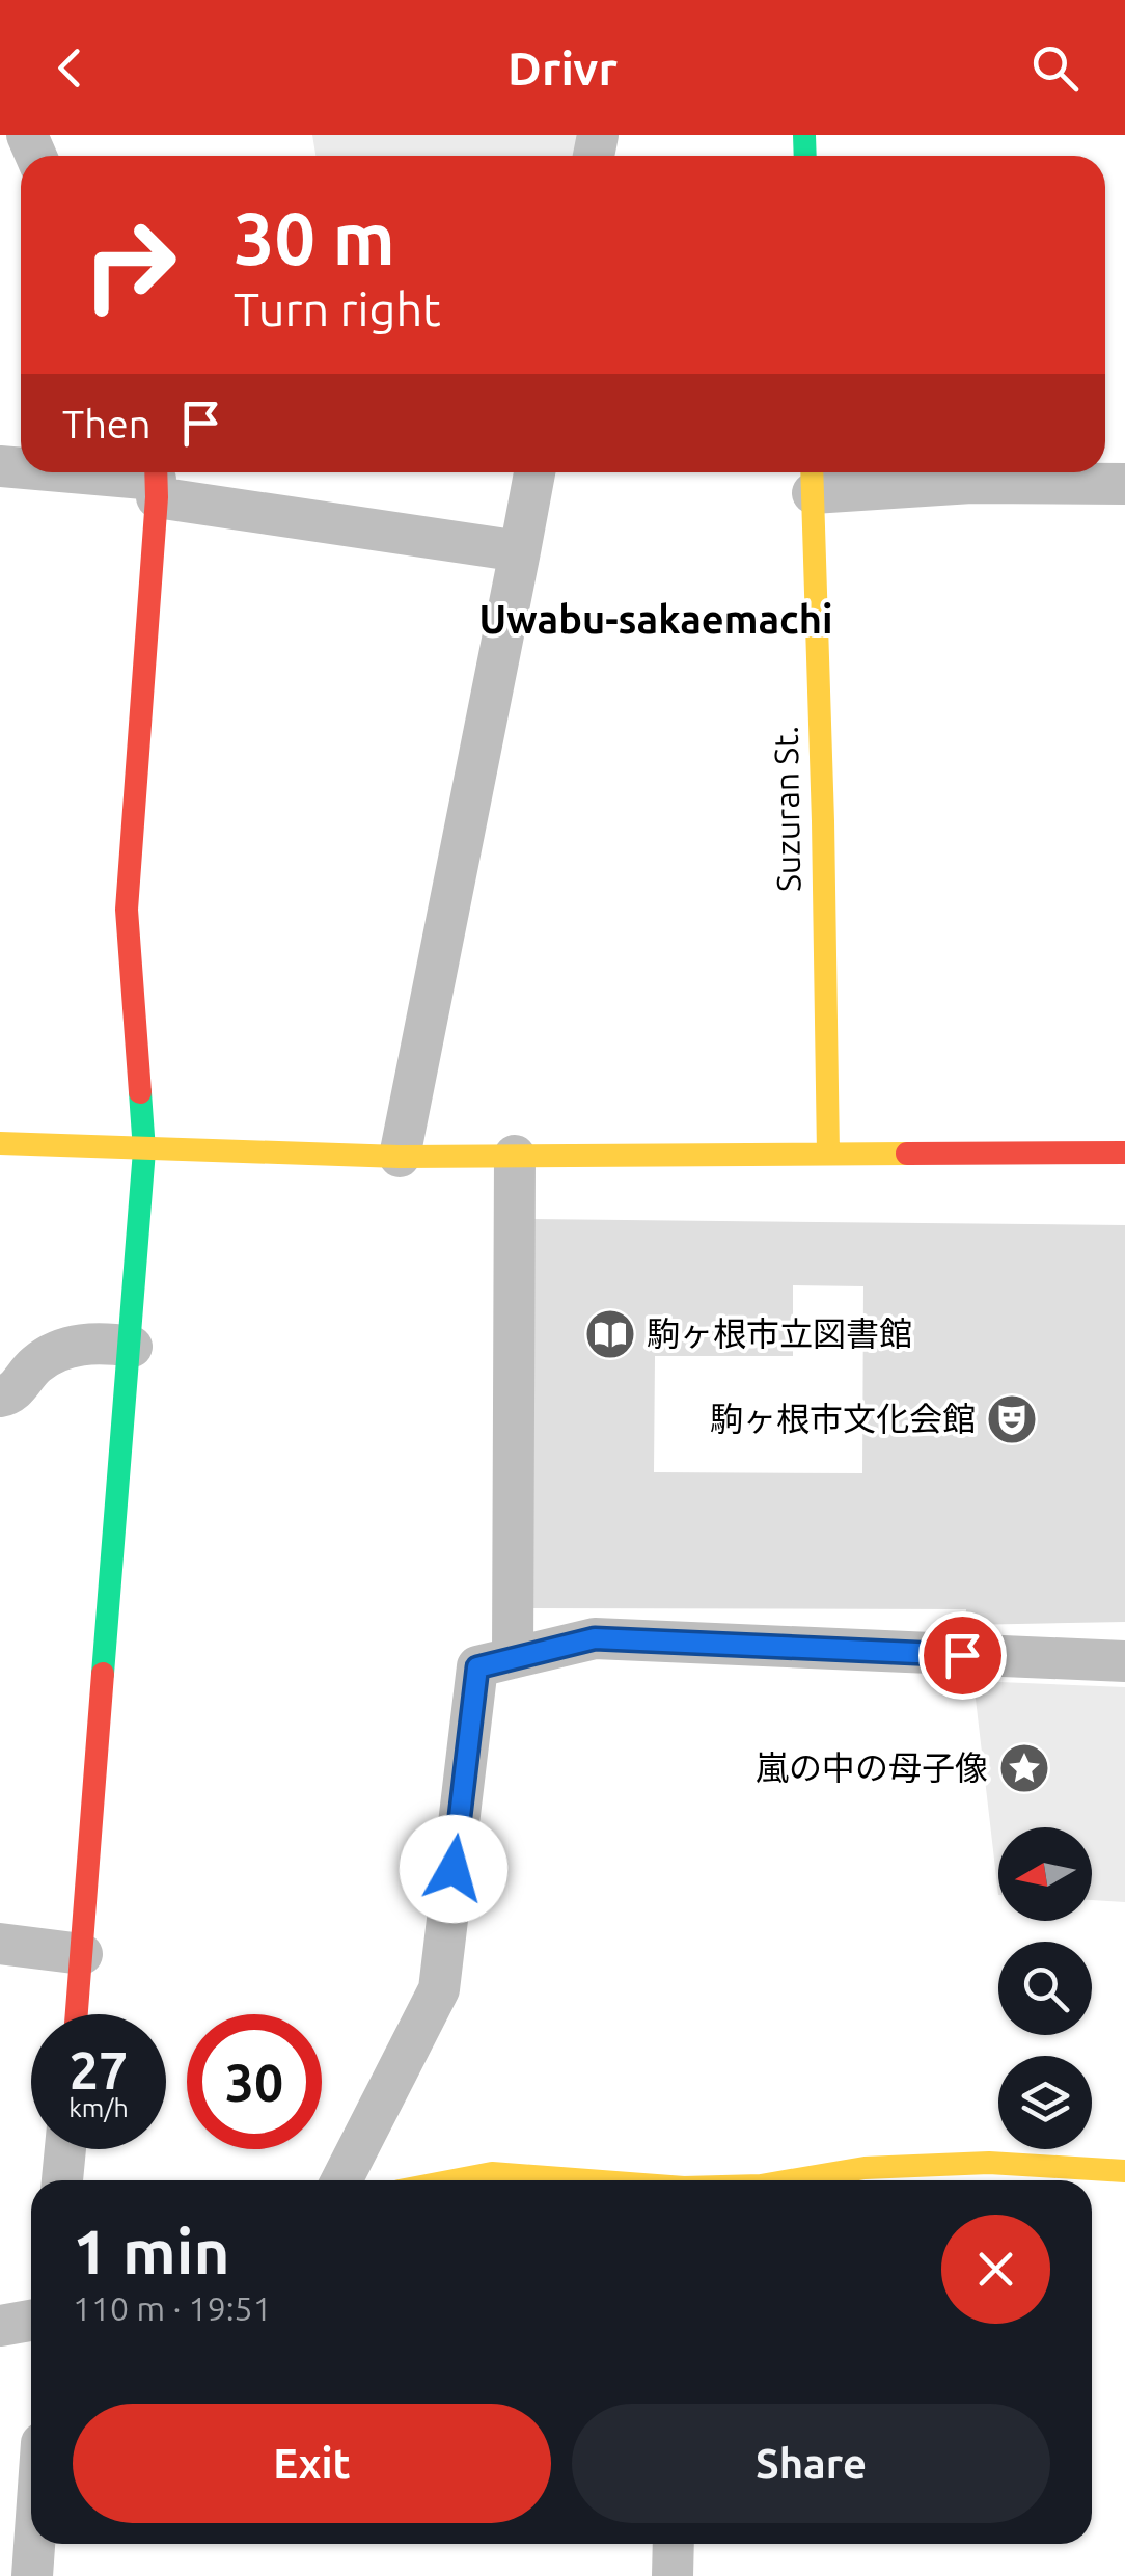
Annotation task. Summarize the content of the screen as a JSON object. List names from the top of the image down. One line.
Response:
{"streets":{"street":["Suzuran St."]},"districts":["Uwabu-sakaemachi"],"places":{"library":["駒ヶ根市立図書館"],"theatre":["駒ヶ根市文化会館"],"place":["嵐の中の母子像"]},"north":"left","page":{"header":"Drivr","turn":["30 m","Turn right"],"then":"Then","speed":"27 km/h","limit":"30","heading":["1 min","110 m · 19:51"],"buttons":["Exit","Share"]}}
